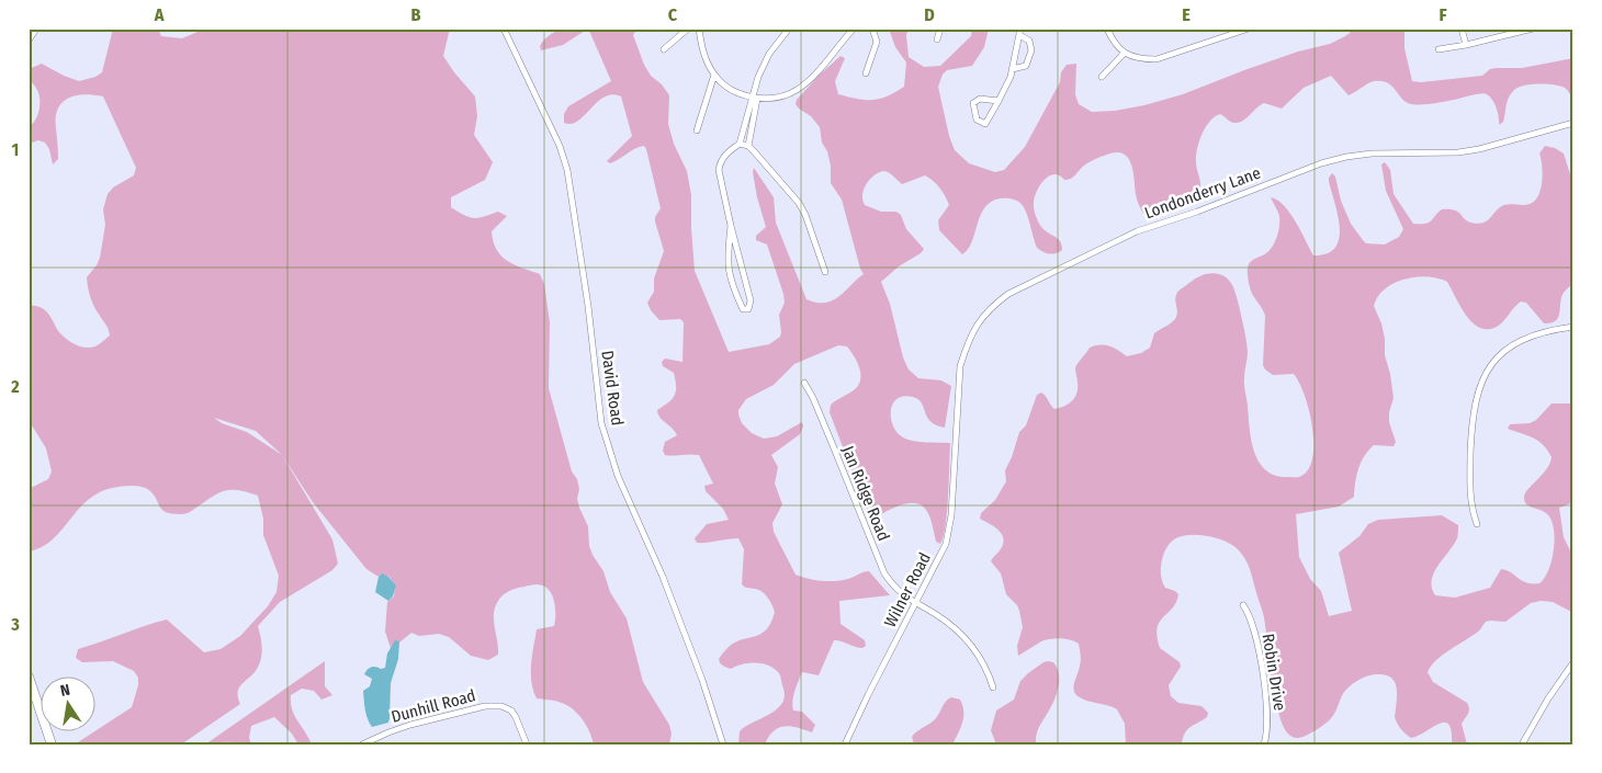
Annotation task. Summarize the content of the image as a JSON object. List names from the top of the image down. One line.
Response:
{"streets":{"street":["Londonderry Lane","David Road","Jan Ridge Road","Wilner Road","Robin Drive","Dunhill Road"]},"crossings":[["Londonderry Lane","Wilner Road"],["Jan Ridge Road","Wilner Road"]],"north":"top","grid":{"columns":["A","B","C","D","E","F"],"rows":["1","2","3"]}}
